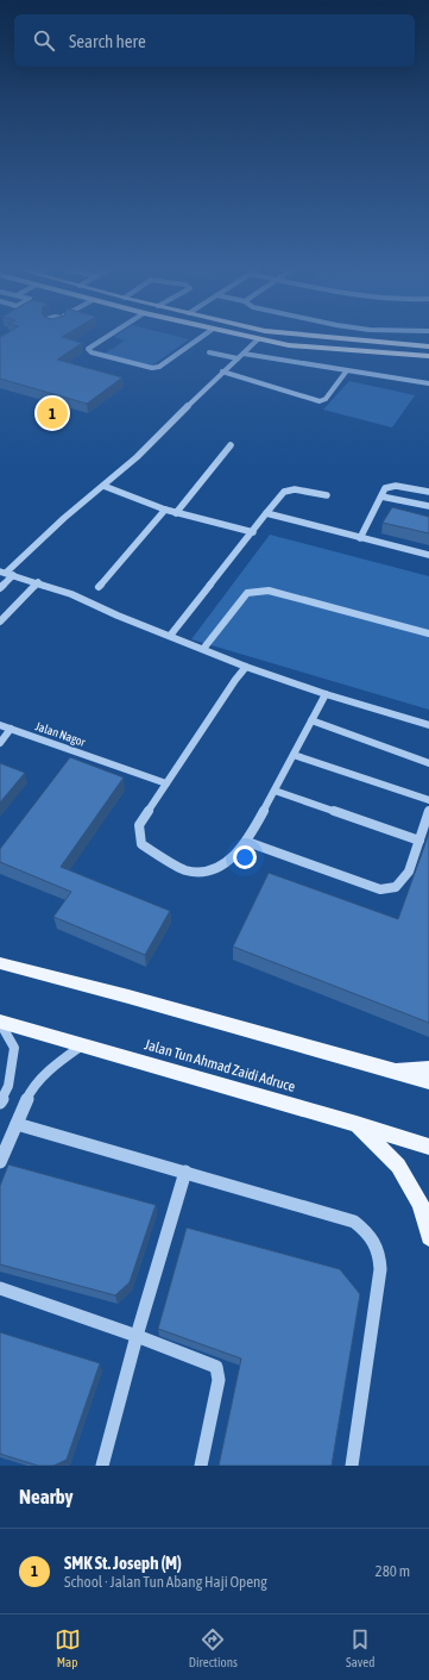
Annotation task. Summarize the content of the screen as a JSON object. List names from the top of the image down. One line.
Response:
{"streets":{"main road":["Jalan Tun Ahmad Zaidi Adruce"],"street":["Jalan Nagor"]},"page":{"search":"Search here","pins":"1","heading":"Nearby","list":[{"mark":"1","name":"SMK St. Joseph (M)","note":"School · Jalan Tun Abang Haji Openg","value":"280 m"}],"nav":["Map","Directions","Saved"]}}
